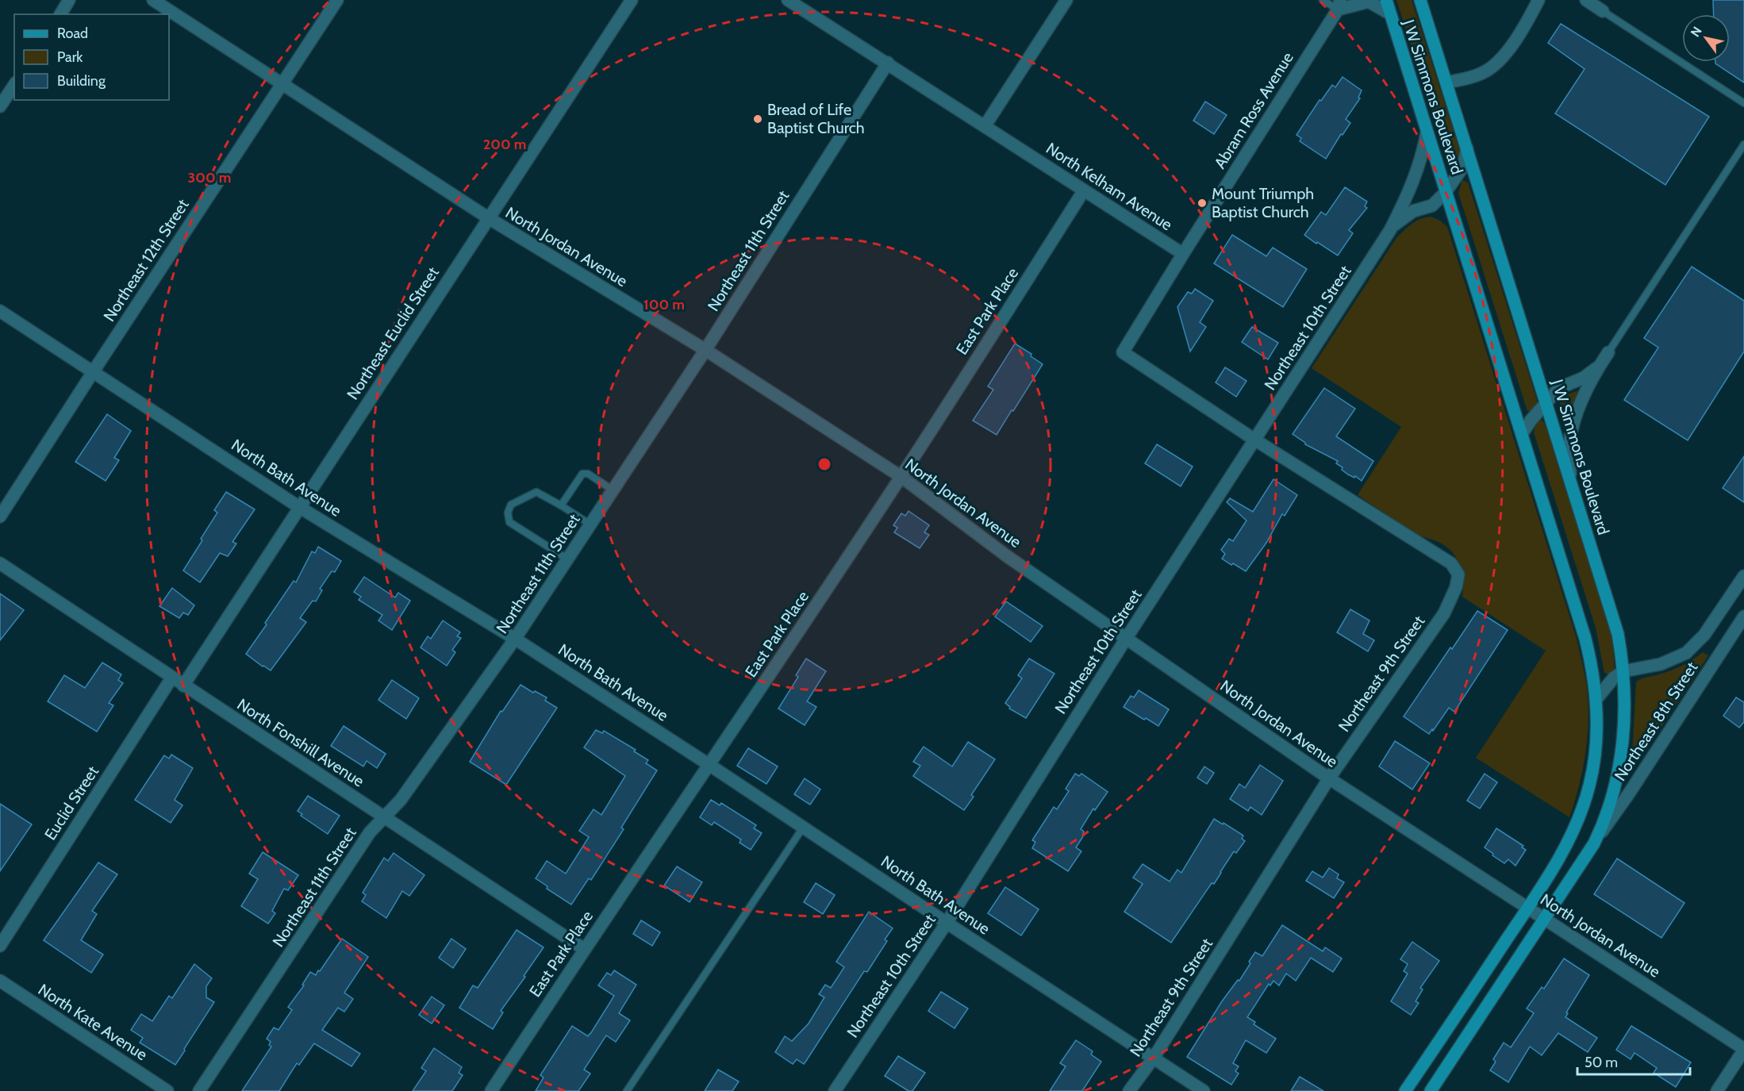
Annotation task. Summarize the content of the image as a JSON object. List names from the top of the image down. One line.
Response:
{"streets":{"main road":["J W Simmons Boulevard"],"street":["Abram Ross Avenue","North Kelham Avenue","North Jordan Avenue","Northeast 11th Street","Northeast 12th Street","East Park Place","Northeast 10th Street","Northeast Euclid Street","North Bath Avenue","Northeast 9th Street","Northeast 8th Street","North Fonshill Avenue","Euclid Street","North Kate Avenue"]},"crossings":[["J W Simmons Boulevard","North Jordan Avenue"],["J W Simmons Boulevard","Northeast 10th Street"],["J W Simmons Boulevard","Northeast 8th Street"],["Abram Ross Avenue","North Kelham Avenue"],["North Kelham Avenue","Northeast 11th Street"],["North Kelham Avenue","East Park Place"],["North Jordan Avenue","Northeast 11th Street"],["North Jordan Avenue","Northeast 12th Street"],["North Jordan Avenue","East Park Place"],["North Jordan Avenue","Northeast 10th Street"],["North Jordan Avenue","Northeast Euclid Street"],["North Jordan Avenue","Northeast 9th Street"],["Northeast 11th Street","North Bath Avenue"],["Northeast 11th Street","North Fonshill Avenue"],["Northeast 12th Street","North Bath Avenue"],["East Park Place","North Bath Avenue"],["East Park Place","North Fonshill Avenue"],["Northeast 10th Street","North Bath Avenue"],["Northeast 10th Street","Northeast 9th Street"],["Northeast Euclid Street","North Bath Avenue"],["Northeast Euclid Street","North Fonshill Avenue"],["North Bath Avenue","Northeast 9th Street"],["North Fonshill Avenue","Euclid Street"]],"places":["Bread of Life Baptist Church","Mount Triumph Baptist Church"],"legend":["Road","Park","Building"],"scale_bar":"50 m","north":"top left","rings":["200 m","300 m","100 m"]}
